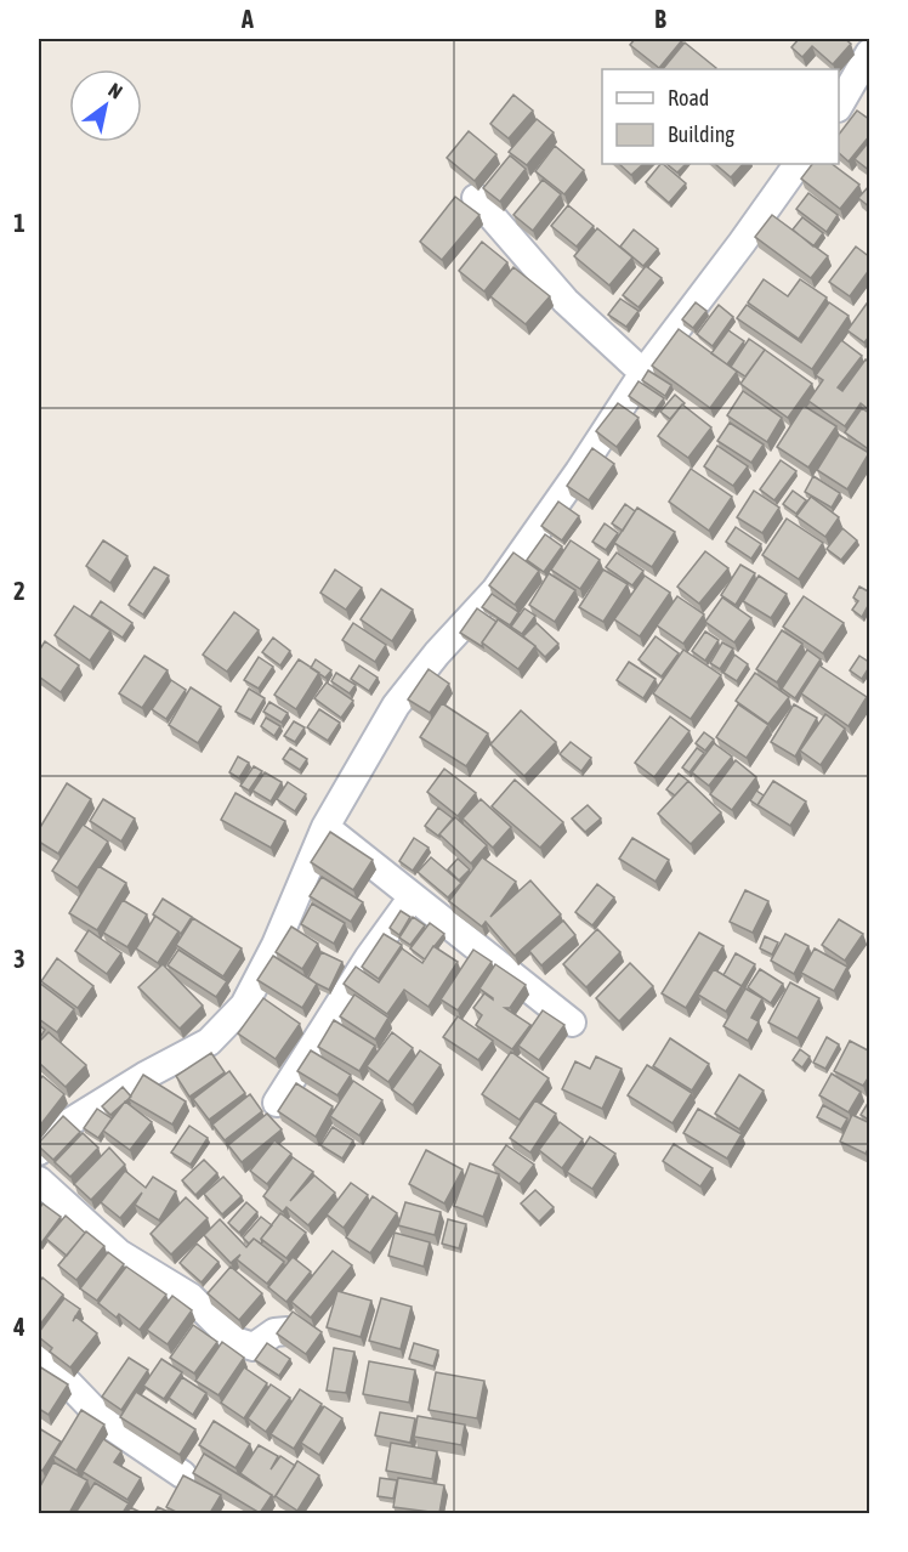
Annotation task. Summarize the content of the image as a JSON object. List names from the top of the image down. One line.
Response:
{"legend":["Road","Building"],"north":"top right","grid":{"columns":["A","B"],"rows":["1","2","3","4"]}}
